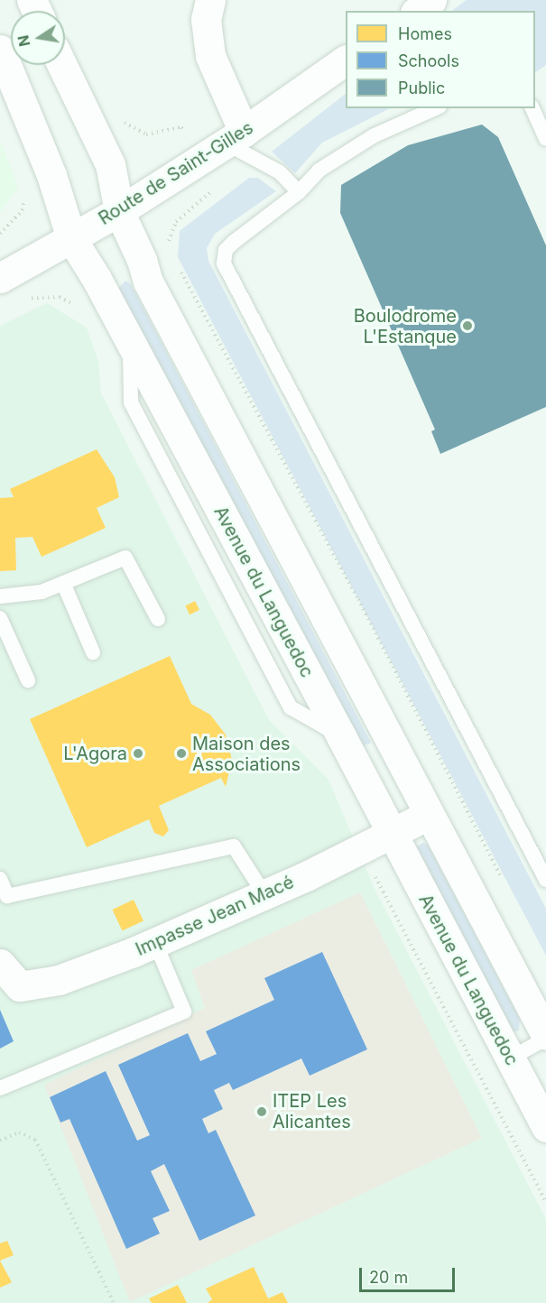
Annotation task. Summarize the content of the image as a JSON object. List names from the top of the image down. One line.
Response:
{"streets":{"street":["Route de Saint-Gilles","Avenue du Languedoc","Impasse Jean Macé"]},"crossings":[["Route de Saint-Gilles","Avenue du Languedoc"],["Avenue du Languedoc","Impasse Jean Macé"]],"places":["Boulodrome L'Estanque","L'Agora","Maison des Associations","ITEP Les Alicantes"],"legend":["Homes","Schools","Public"],"scale_bar":"20 m","north":"left"}
